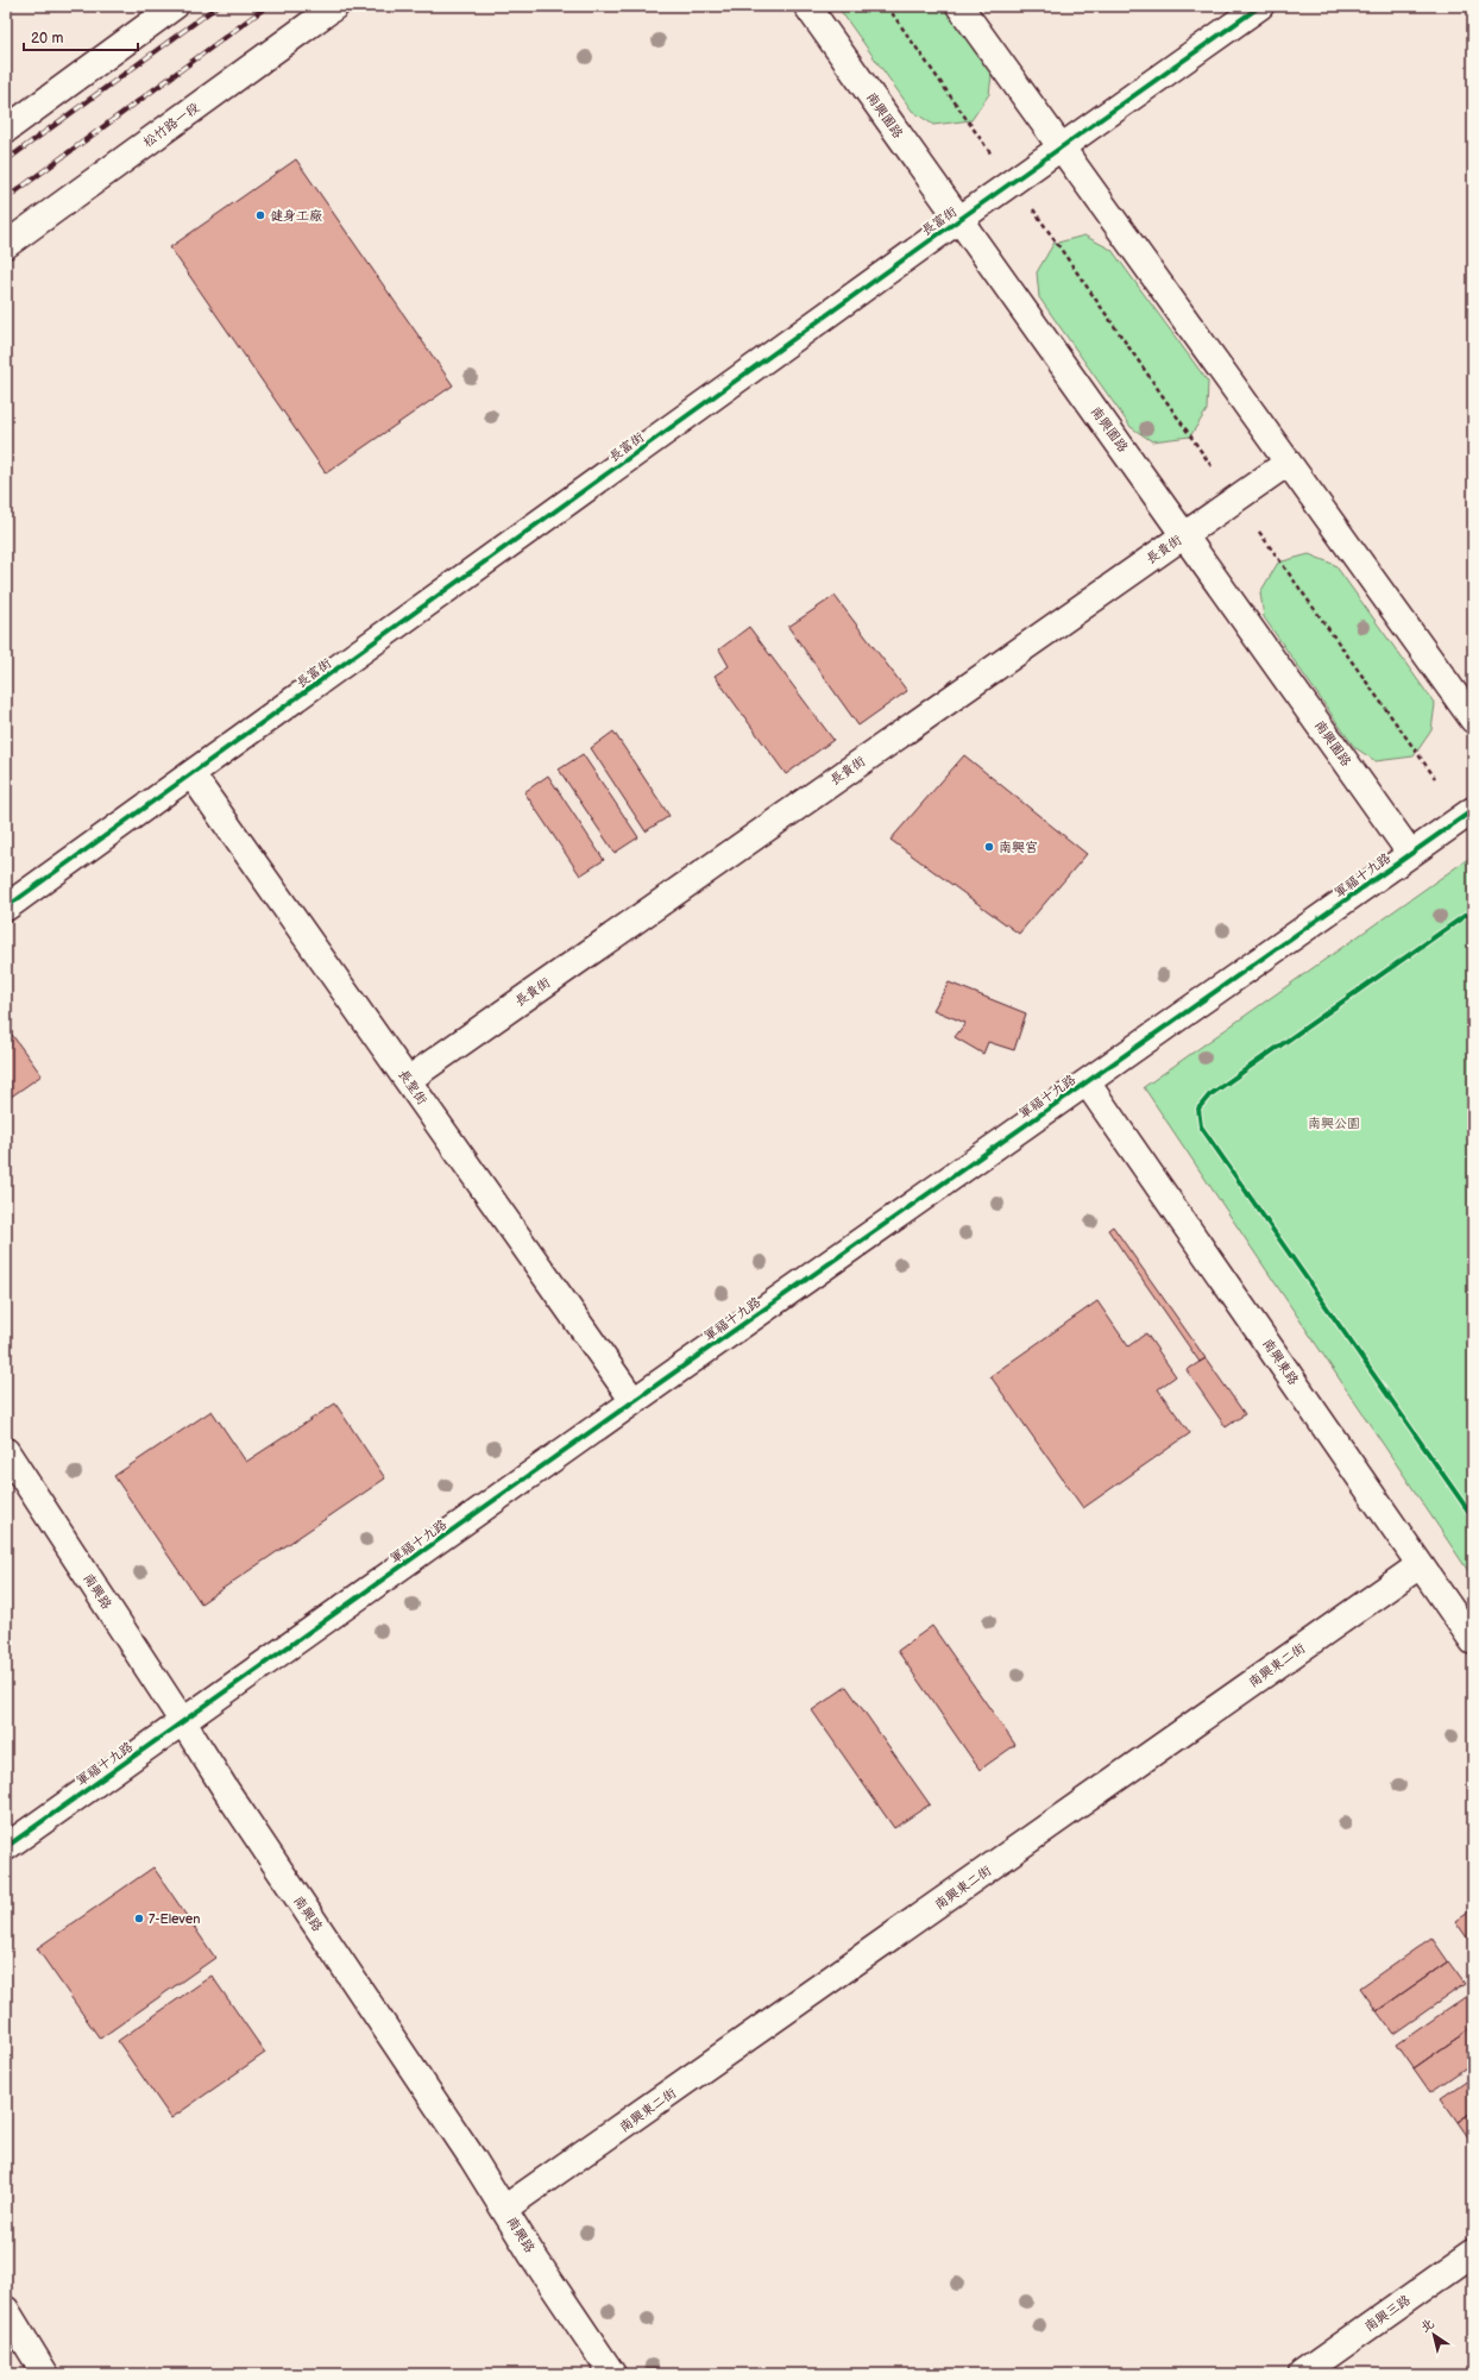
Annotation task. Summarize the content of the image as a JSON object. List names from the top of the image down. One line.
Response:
{"streets":{"street":["南興園路","松竹路一段","長富街","長貴街","軍福十九路","長聖街","南興東路","南興路","南興東二街","南興三路"]},"crossings":[["南興園路","長富街"],["南興園路","長貴街"],["南興園路","軍福十九路"],["長富街","長聖街"],["長貴街","長聖街"],["軍福十九路","長聖街"],["軍福十九路","南興東路"],["軍福十九路","南興路"],["南興東路","南興東二街"],["南興路","南興東二街"]],"parks":["南興公園"],"places":["健身工廠","南興宮","7-Eleven"],"scale_bar":"20 m","north":"top left"}
